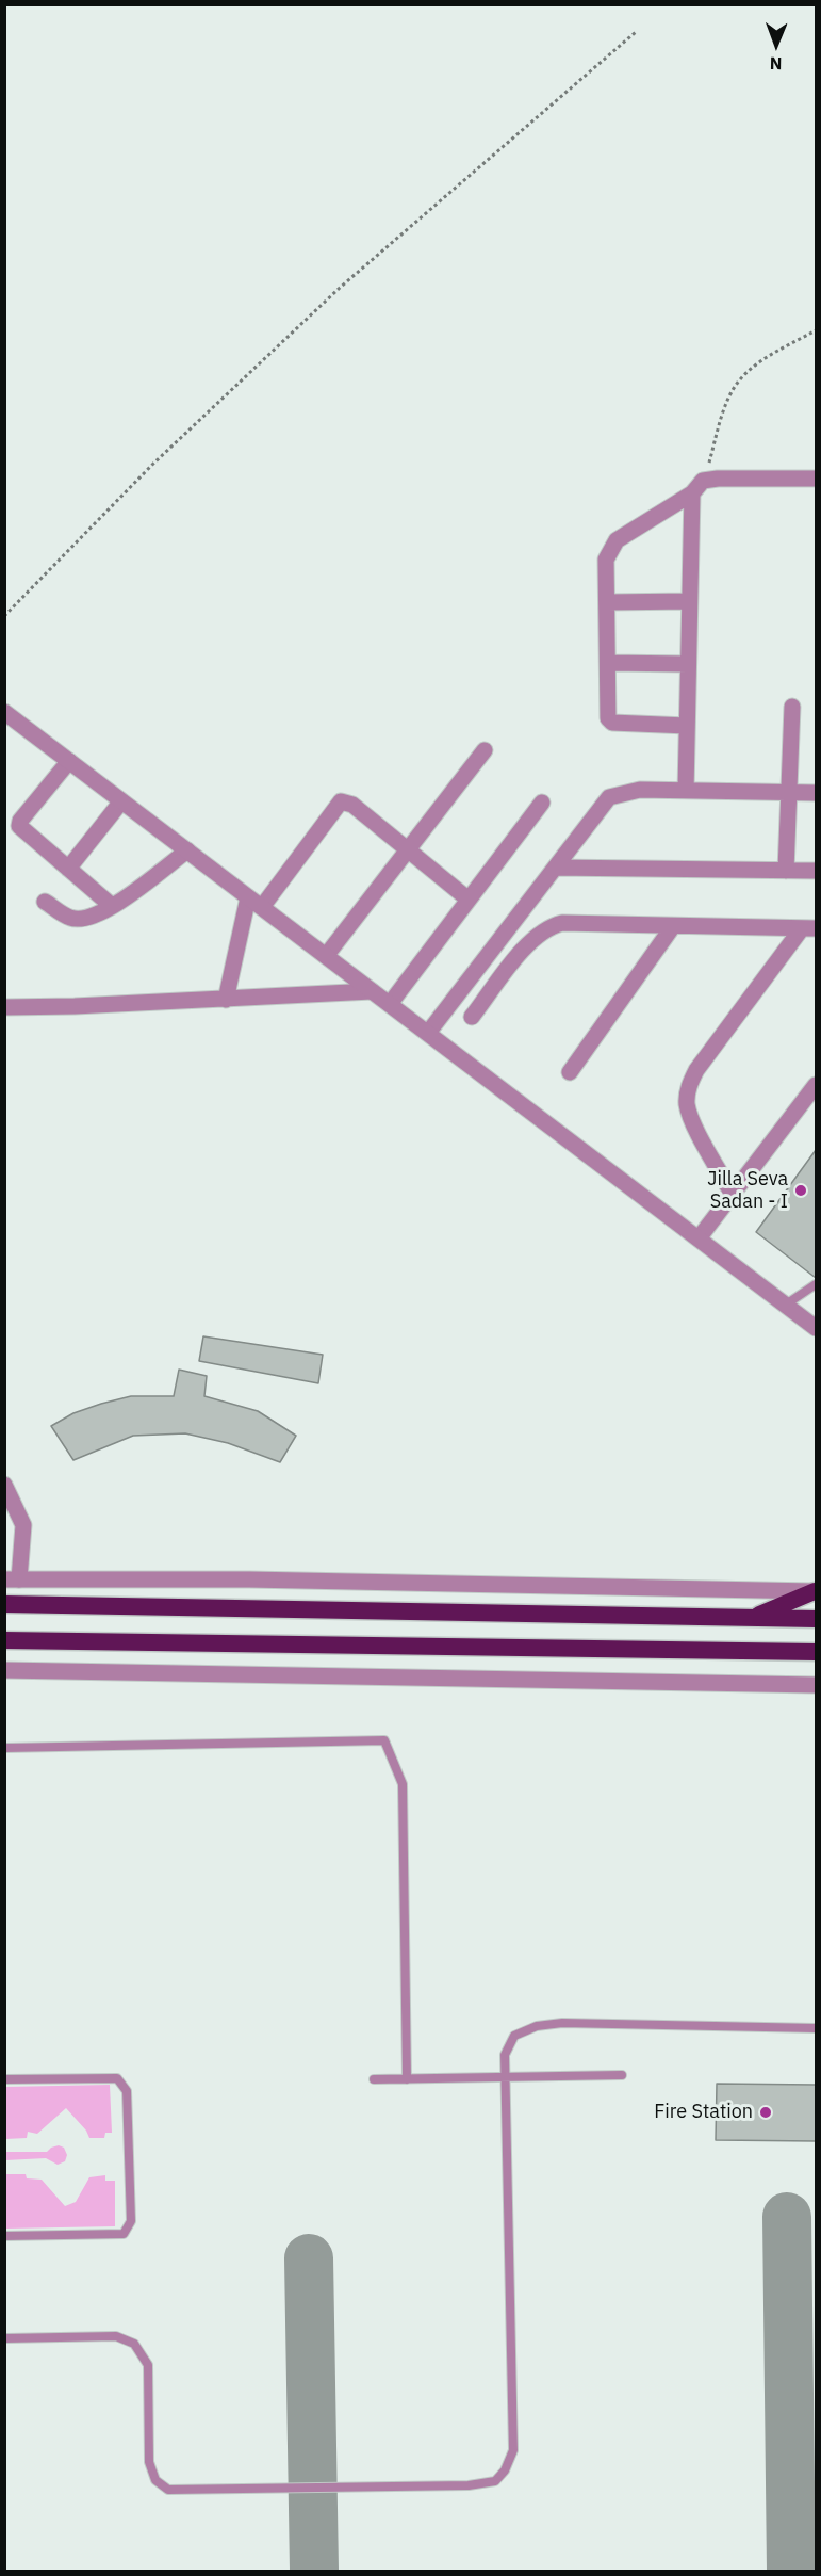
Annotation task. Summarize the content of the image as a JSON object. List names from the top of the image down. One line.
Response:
{"places":["Jilla Seva Sadan - I","Fire Station"],"north":"bottom"}
